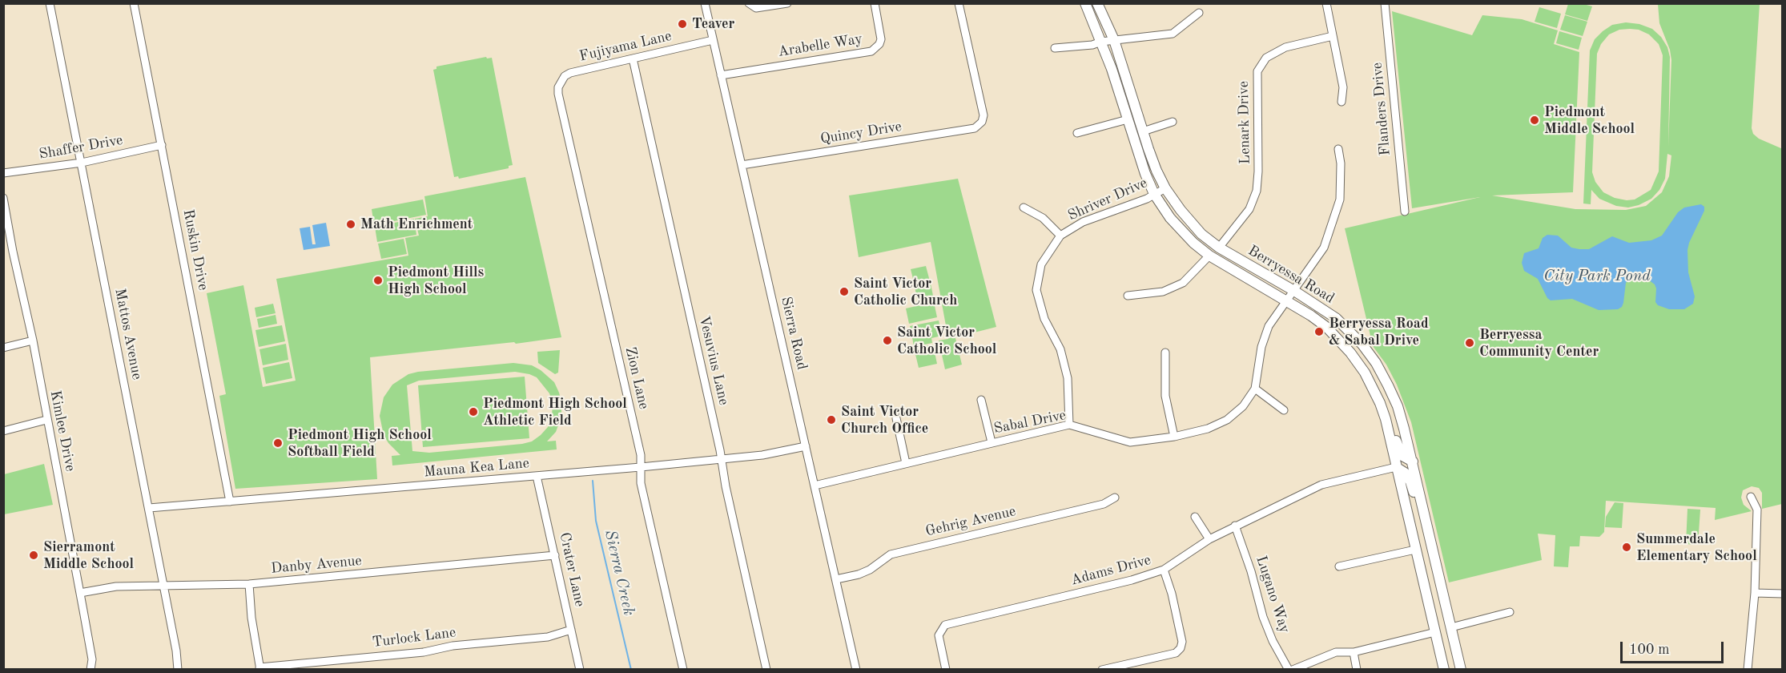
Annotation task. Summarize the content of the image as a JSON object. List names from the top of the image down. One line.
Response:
{"streets":{"main road":["Berryessa Road"],"street":["Arabelle Way","Fujiyama Lane","Flanders Drive","Lenark Drive","Quincy Drive","Shaffer Drive","Shriver Drive","Ruskin Drive","Sierra Road","Mattos Avenue","Vesuvius Lane","Zion Lane","Sabal Drive","Kimlee Drive","Mauna Kea Lane","Gehrig Avenue","Danby Avenue","Crater Lane","Adams Drive","Lugano Way","Turlock Lane"]},"crossings":[["Arabelle Way","Sierra Road"],["Fujiyama Lane","Sierra Road"],["Fujiyama Lane","Vesuvius Lane"],["Fujiyama Lane","Zion Lane"],["Lenark Drive","Berryessa Road"],["Quincy Drive","Sierra Road"],["Shaffer Drive","Ruskin Drive"],["Shaffer Drive","Mattos Avenue"],["Shriver Drive","Berryessa Road"],["Shriver Drive","Sabal Drive"],["Ruskin Drive","Mauna Kea Lane"],["Berryessa Road","Sabal Drive"],["Berryessa Road","Adams Drive"],["Sierra Road","Sabal Drive"],["Sierra Road","Mauna Kea Lane"],["Sierra Road","Gehrig Avenue"],["Mattos Avenue","Mauna Kea Lane"],["Mattos Avenue","Danby Avenue"],["Vesuvius Lane","Mauna Kea Lane"],["Zion Lane","Mauna Kea Lane"],["Kimlee Drive","Danby Avenue"],["Mauna Kea Lane","Crater Lane"],["Danby Avenue","Crater Lane"],["Crater Lane","Turlock Lane"],["Adams Drive","Lugano Way"]],"water":["City Park Pond","Sierra Creek"],"places":["Teaver","Piedmont Middle School","Math Enrichment","Piedmont Hills High School","Saint Victor Catholic Church","Berryessa Road & Sabal Drive","Saint Victor Catholic School","Berryessa Community Center","Piedmont High School Athletic Field","Saint Victor Church Office","Piedmont High School Softball Field","Summerdale Elementary School","Sierramont Middle School"],"scale_bar":"100 m"}
